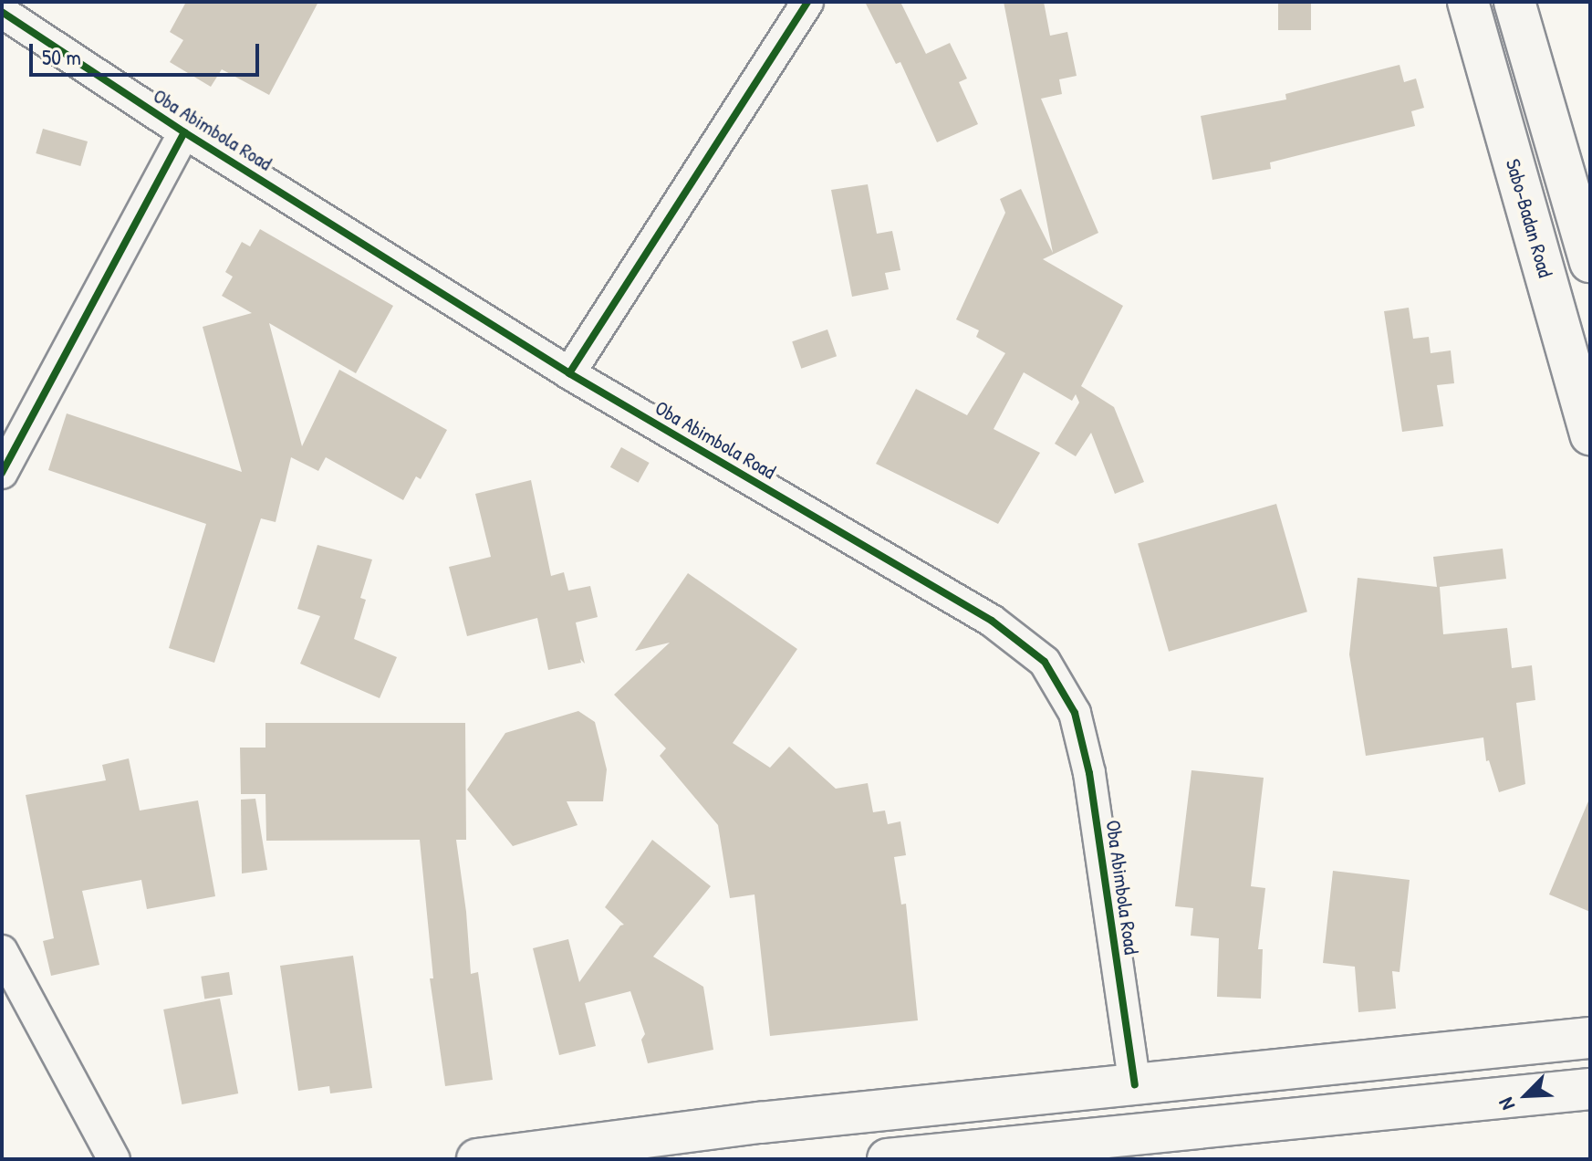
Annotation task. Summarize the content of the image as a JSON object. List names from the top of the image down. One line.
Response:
{"streets":{"highway":["Sabo-Badan Road"],"street":["Oba Abimbola Road"]},"scale_bar":"50 m","north":"bottom left"}
